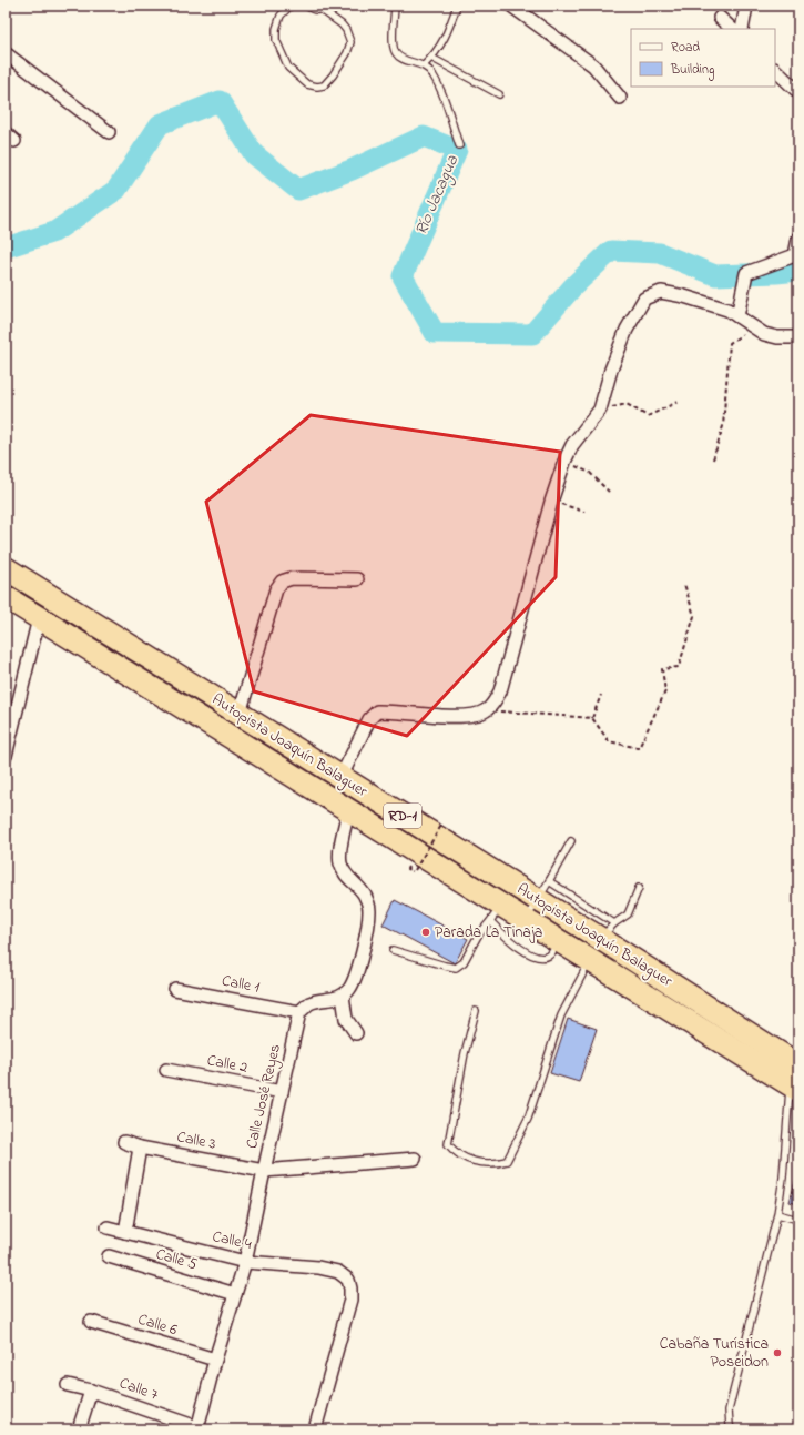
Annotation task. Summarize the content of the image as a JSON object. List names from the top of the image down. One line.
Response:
{"streets":{"highway":["Autopista Joaquín Balaguer","RD-1"],"street":["Calle 1","Calle 2","Calle José Reyes","Calle 3","Calle 4","Calle 5","Calle 6","Calle 7"]},"crossings":[["Calle 1","Calle José Reyes"],["Calle 2","Calle José Reyes"],["Calle José Reyes","Calle 3"],["Calle José Reyes","Calle 4"],["Calle José Reyes","Calle 5"],["Calle José Reyes","Calle 6"],["Calle José Reyes","Calle 7"]],"water":["Río Jacagua"],"places":["Parada La Tinaja","Cabaña Turística Poseidon"],"legend":["Road","Building"]}
